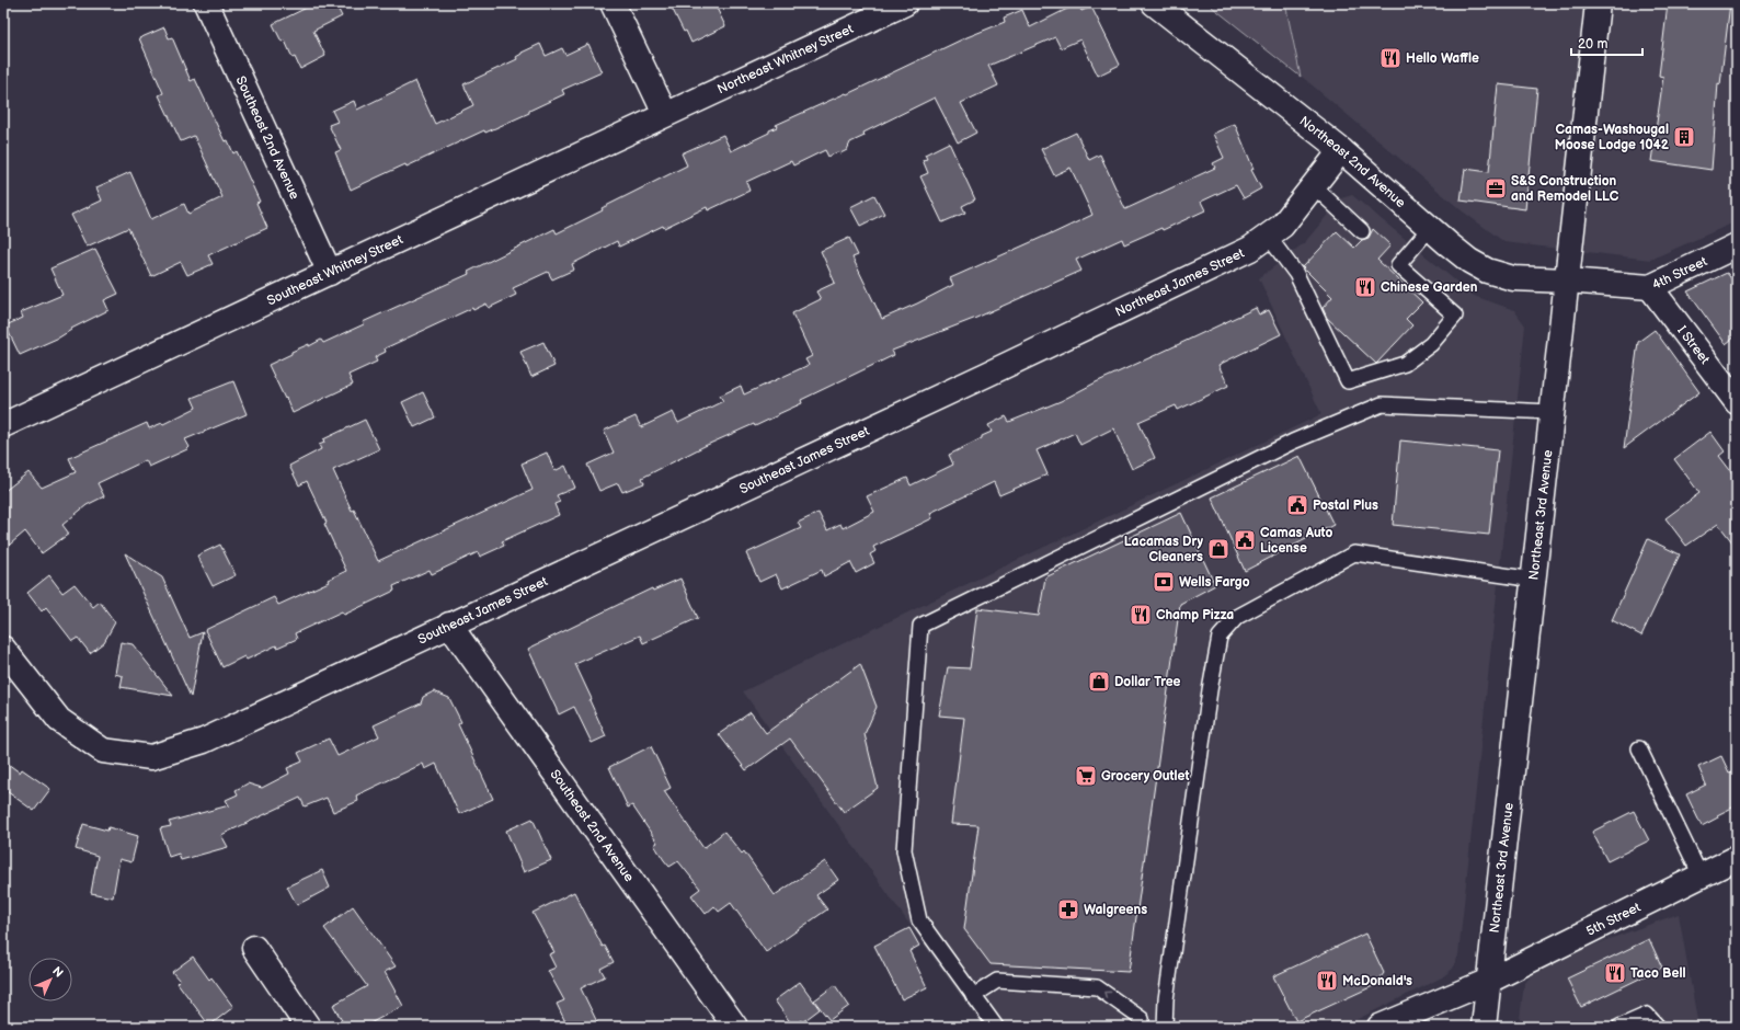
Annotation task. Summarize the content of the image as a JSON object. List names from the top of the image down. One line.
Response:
{"streets":{"street":["Northeast Whitney Street","Southeast 2nd Avenue","Northeast 2nd Avenue","Southeast Whitney Street","4th Street","Northeast James Street","I Street","Southeast James Street","Northeast 3rd Avenue","5th Street"]},"crossings":[["Northeast Whitney Street","Southeast Whitney Street"],["Southeast 2nd Avenue","Southeast Whitney Street"],["Southeast 2nd Avenue","Southeast James Street"],["Northeast 2nd Avenue","4th Street"],["Northeast 2nd Avenue","Northeast James Street"],["Northeast 2nd Avenue","Northeast 3rd Avenue"],["4th Street","I Street"],["4th Street","Northeast 3rd Avenue"],["Northeast James Street","Southeast James Street"],["Northeast 3rd Avenue","5th Street"]],"places":{"restaurant":["Hello Waffle","Chinese Garden","Champ Pizza","Taco Bell","McDonald's"],"building":["Camas-Washougal Moose Lodge 1042"],"office":["S&S Construction and Remodel LLC"],"public building":["Postal Plus","Camas Auto License"],"shop":["Lacamas Dry Cleaners","Dollar Tree"],"bank":["Wells Fargo"],"supermarket":["Grocery Outlet"],"pharmacy":["Walgreens"]},"scale_bar":"20 m","north":"top right"}
